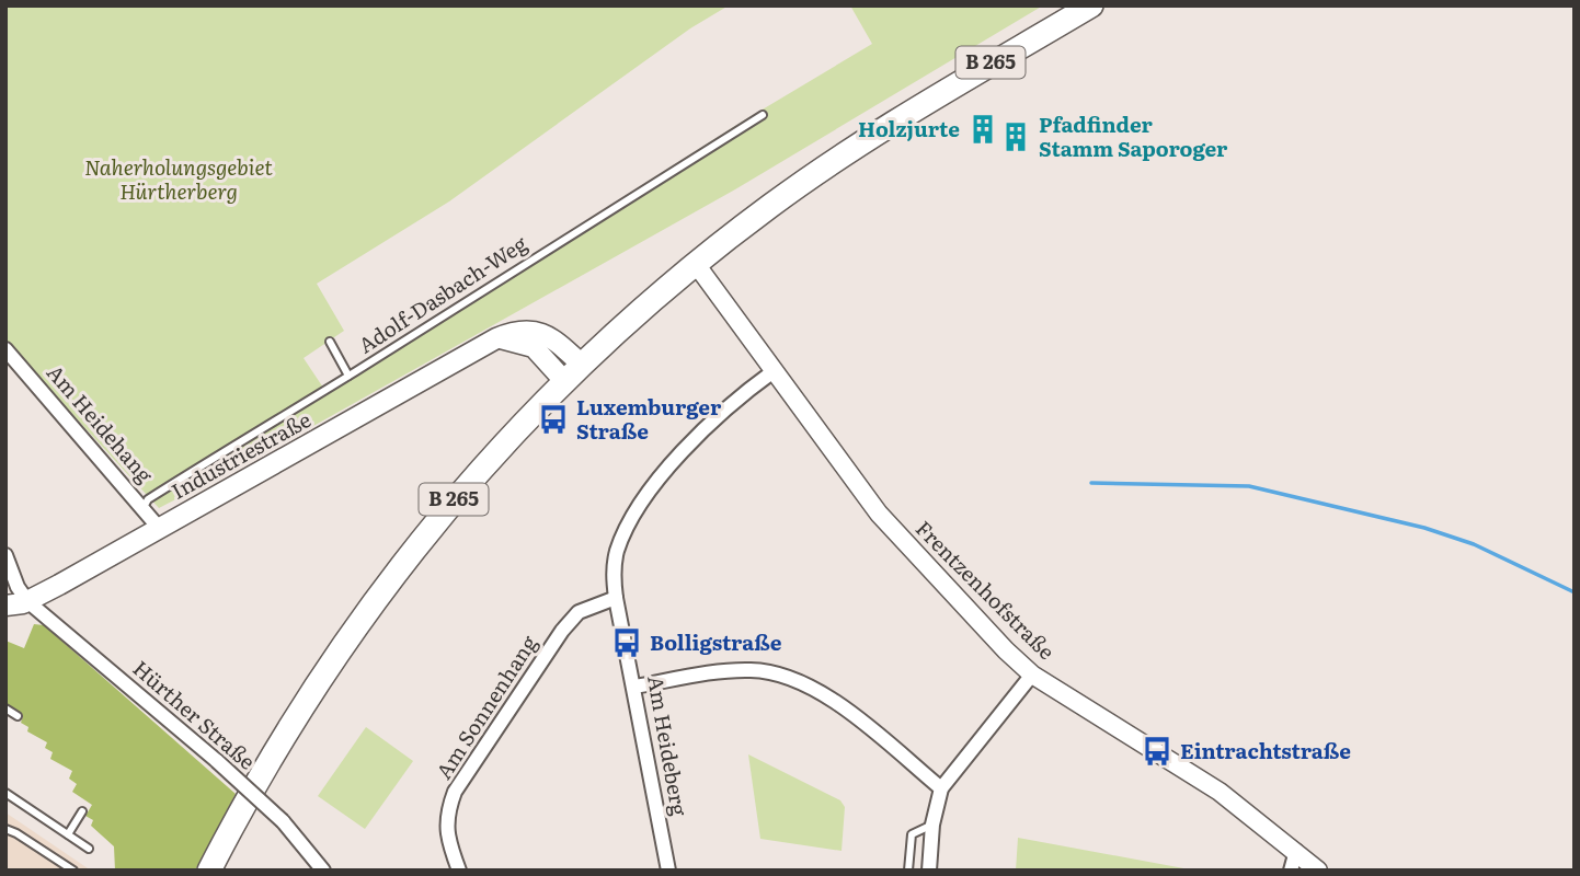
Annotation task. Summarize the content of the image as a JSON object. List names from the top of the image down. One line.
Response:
{"streets":{"main road":["B 265","Industriestraße"],"street":["Am Heidehang","Frentzenhofstraße","Am Sonnenhang","Hürther Straße","Am Heideberg"],"lane":["Adolf-Dasbach-Weg"]},"crossings":[["B 265","Industriestraße"],["B 265","Frentzenhofstraße"],["Adolf-Dasbach-Weg","Am Heidehang"],["Am Heidehang","Industriestraße"],["Industriestraße","Hürther Straße"],["Frentzenhofstraße","Am Heideberg"],["Am Sonnenhang","Am Heideberg"]],"parks":["Naherholungsgebiet Hürtherberg"],"places":{"building":["Holzjurte","Pfadfinder Stamm Saporoger"],"bus stop":["Luxemburger Straße","Bolligstraße","Eintrachtstraße"]}}
